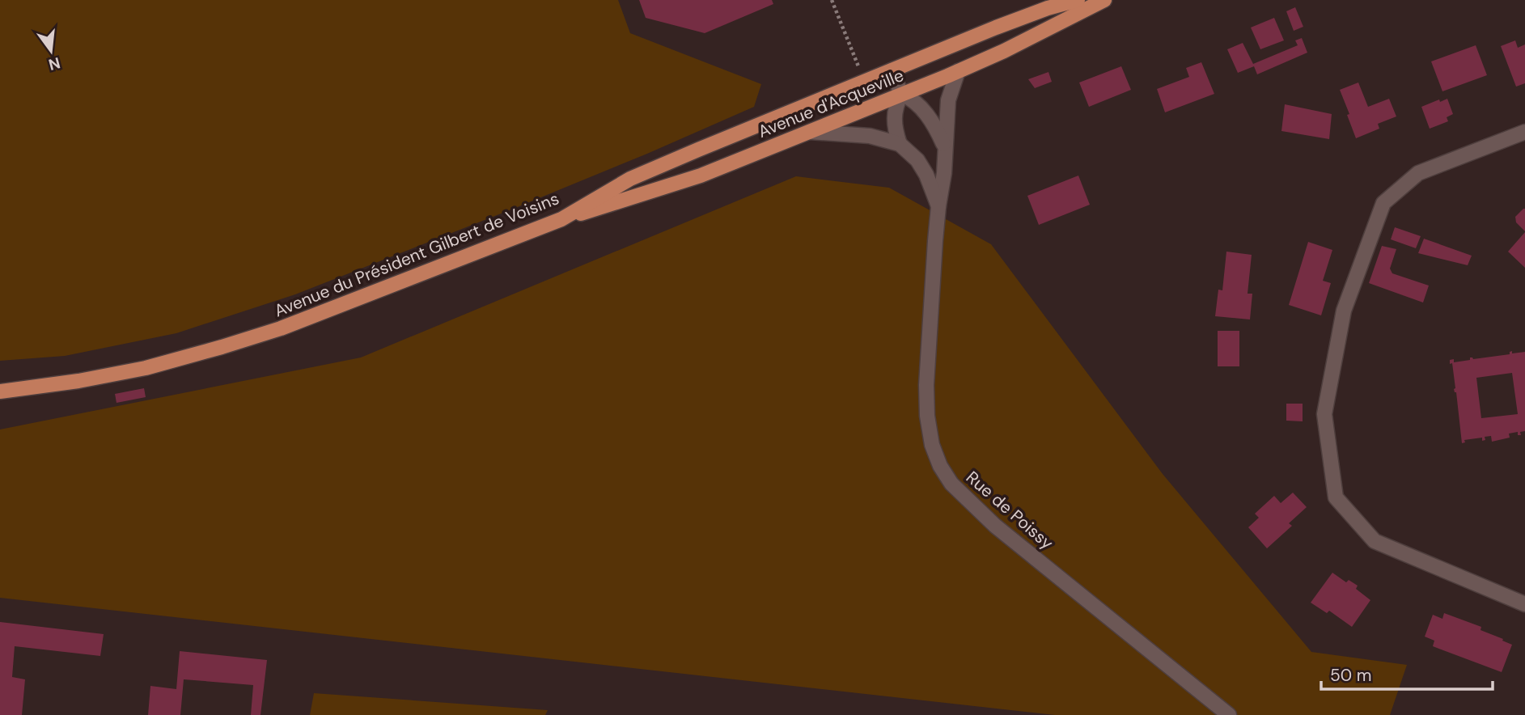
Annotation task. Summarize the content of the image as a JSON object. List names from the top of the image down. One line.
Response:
{"streets":{"main road":["Avenue d'Acqueville","Avenue du Président Gilbert de Voisins"],"street":["Rue de Poissy"]},"crossings":[["Avenue d'Acqueville","Avenue du Président Gilbert de Voisins"],["Avenue d'Acqueville","Rue de Poissy"]],"scale_bar":"50 m","north":"bottom"}
